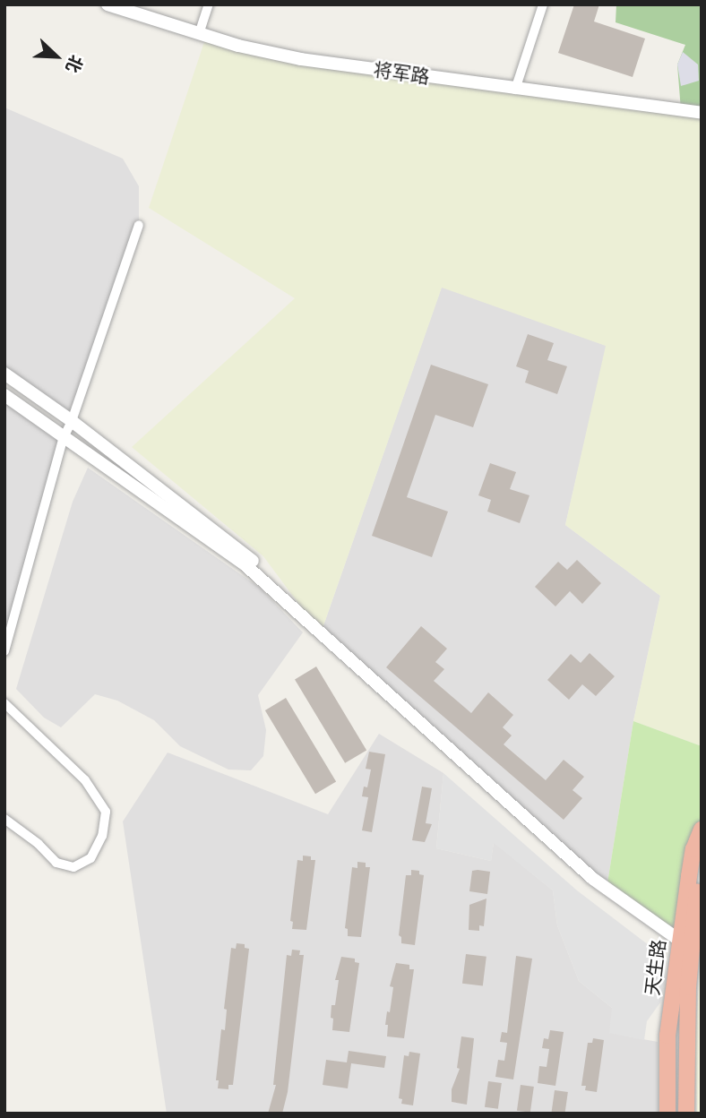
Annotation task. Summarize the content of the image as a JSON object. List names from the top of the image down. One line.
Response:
{"streets":{"highway":["天生路"],"street":["将军路"]},"north":"bottom right"}
